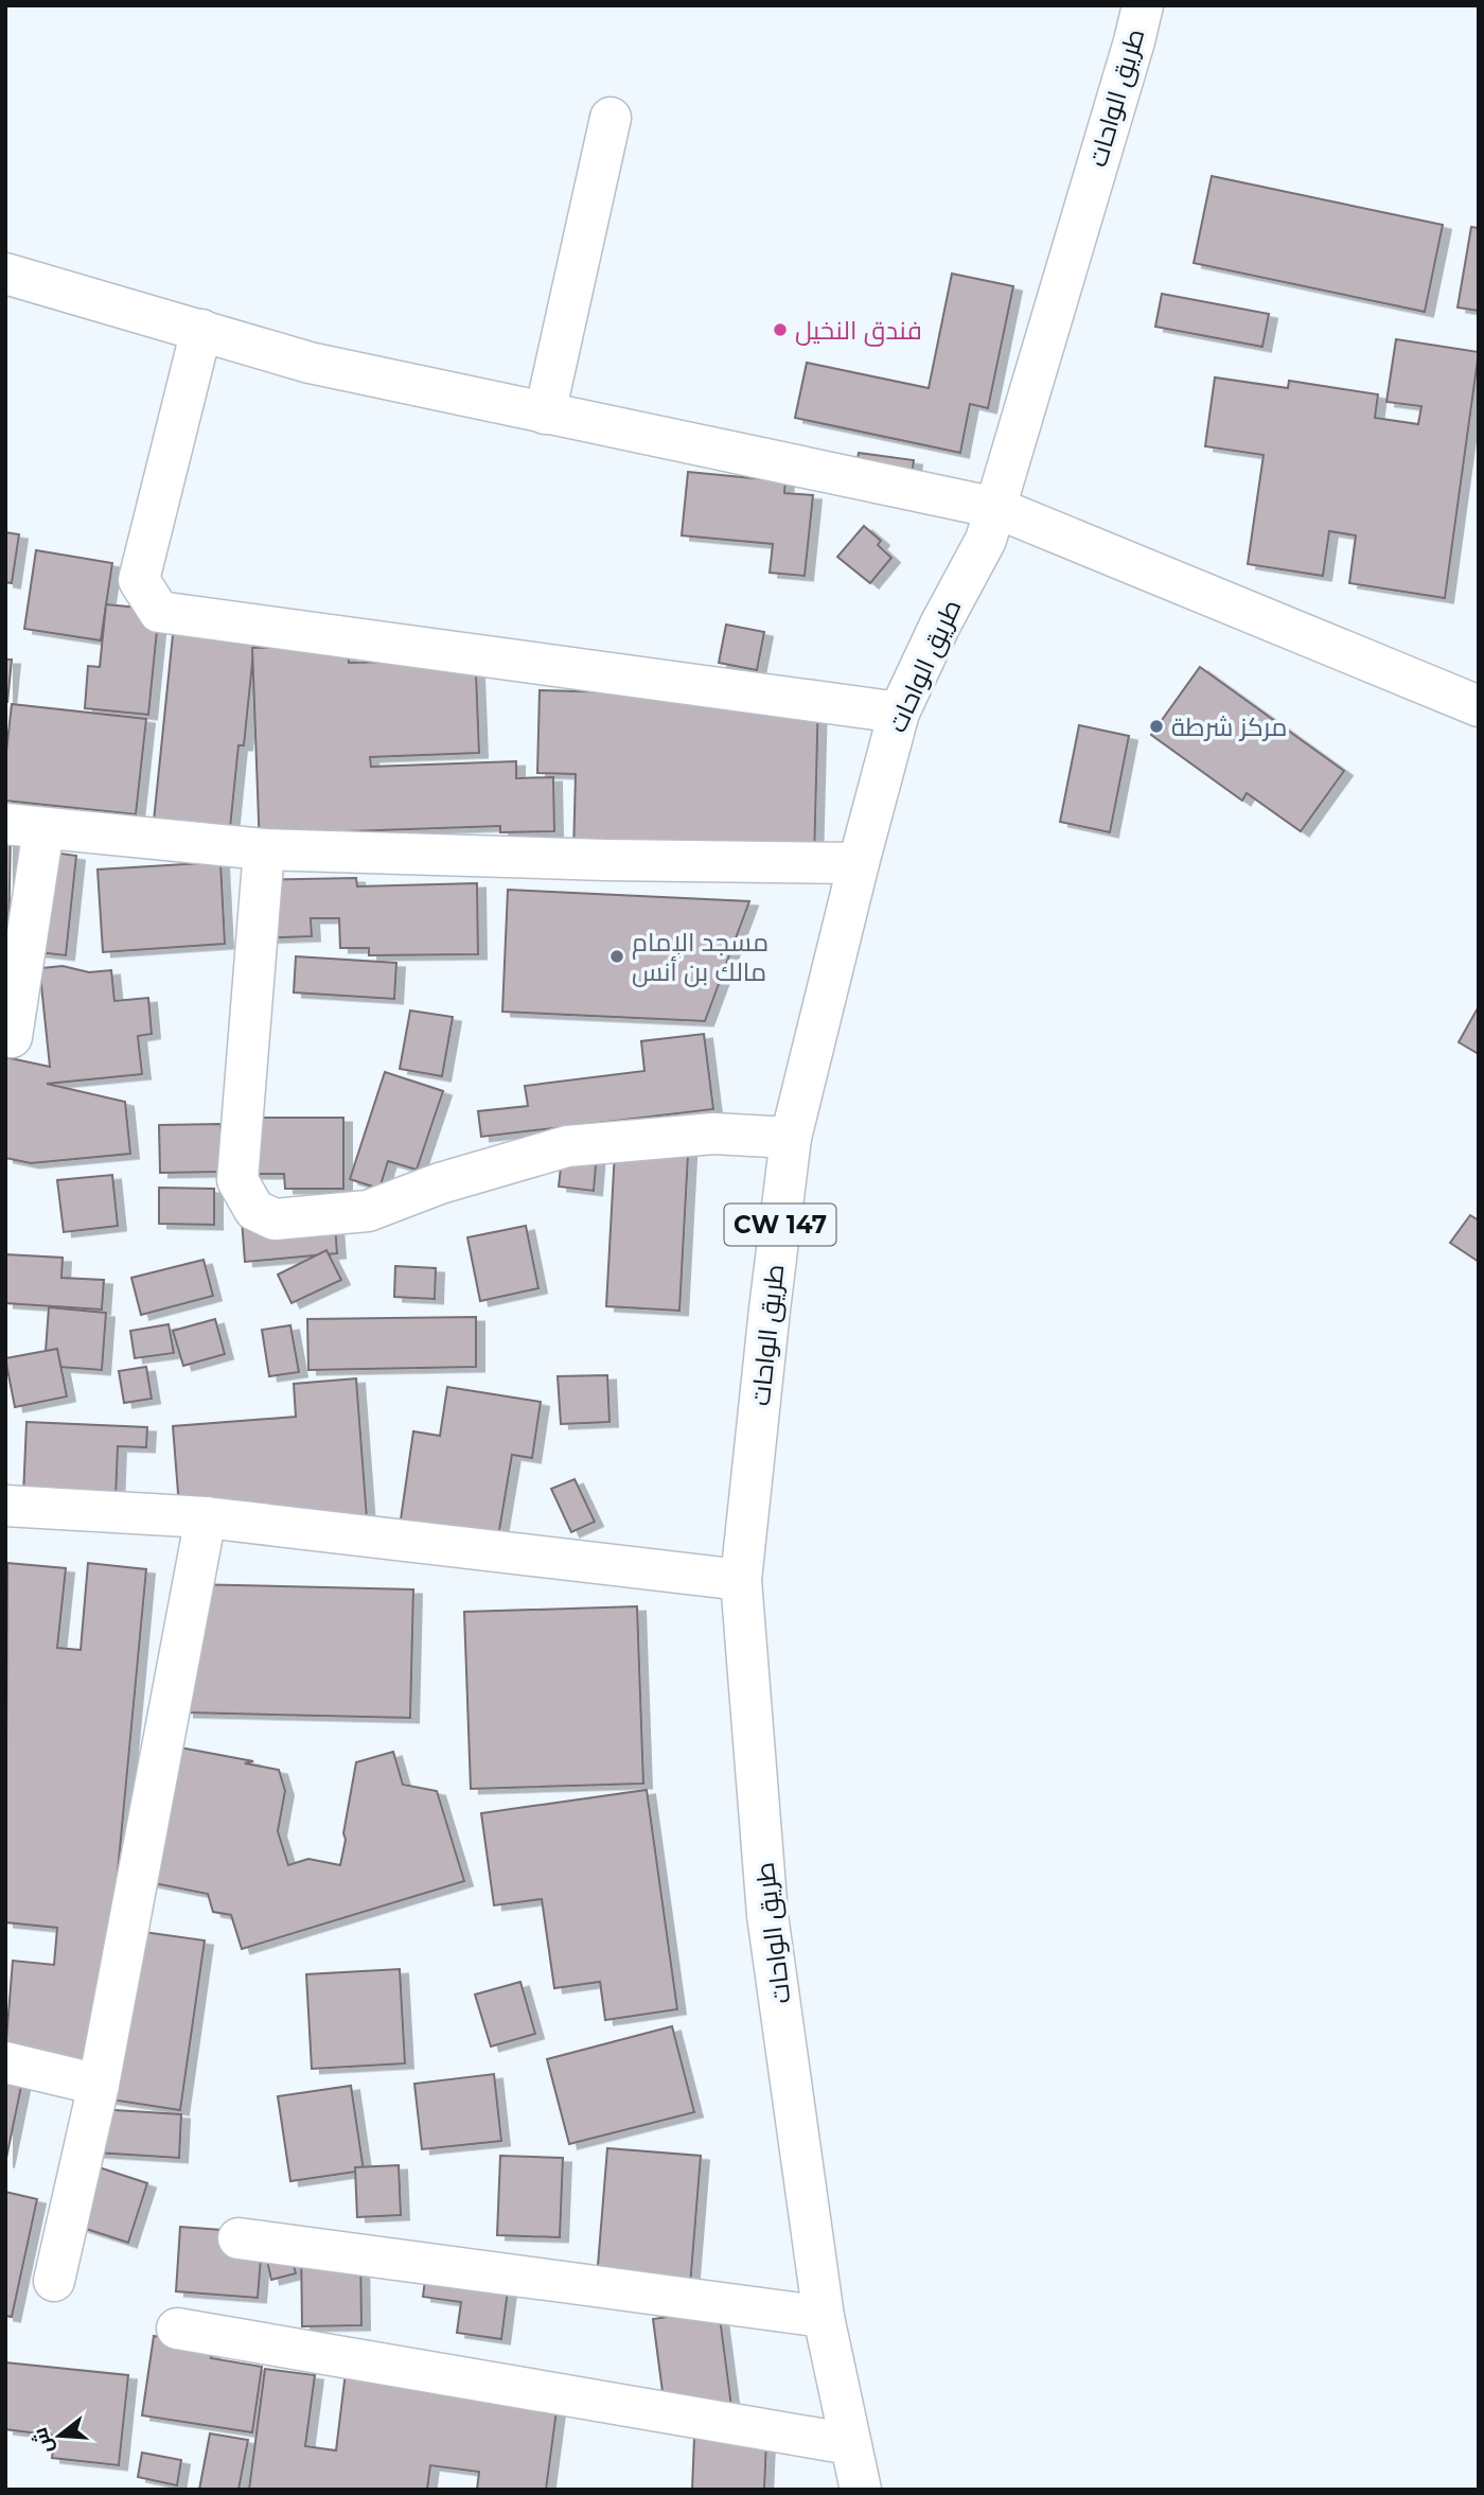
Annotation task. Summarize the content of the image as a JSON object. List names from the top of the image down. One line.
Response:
{"streets":{"street":["طريق الواحات","CW 147"]},"places":["فندق النخيل","مركز شرطة","مسجد الإمام مالك بن أنس"],"north":"left"}
